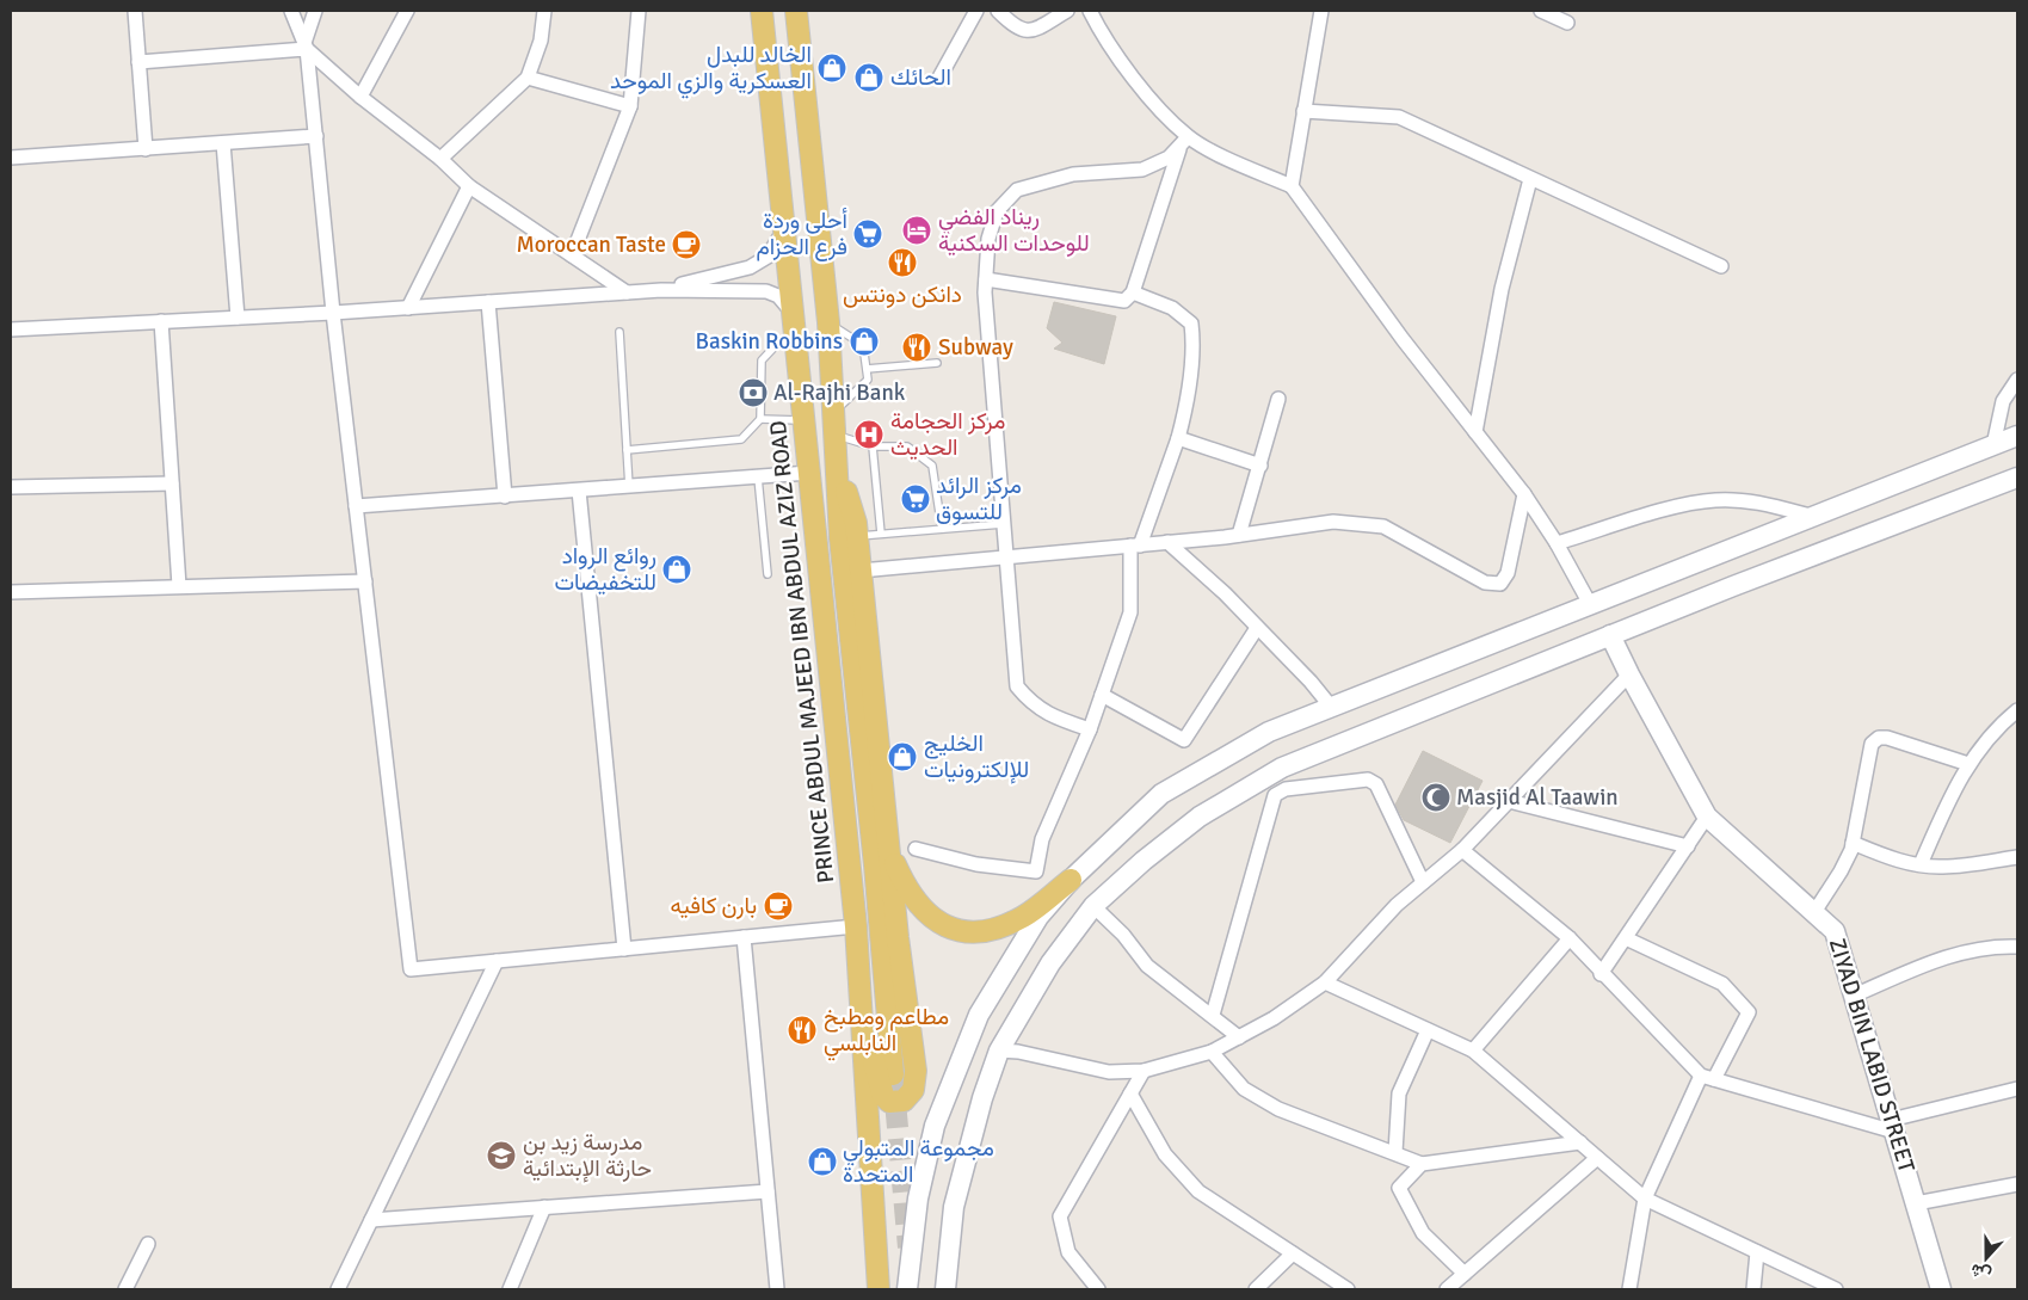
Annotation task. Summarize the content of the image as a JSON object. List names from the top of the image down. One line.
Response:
{"streets":{"main road":["PRINCE ABDUL MAJEED IBN ABDUL AZIZ ROAD","ZIYAD BIN LABID STREET"]},"places":{"shop":["الخالد للبدل العسكرية والزي الموحد","الحائك","Baskin Robbins","روائع الرواد للتخفيضات","الخليج للإلكترونيات","مجموعة المتبولي المتحدة"],"hotel":["ريناد الفضي للوحدات السكنية"],"supermarket":["أحلى وردة فرع الحزام","مركز الرائد للتسوق"],"cafe":["Moroccan Taste","بارن كافيه"],"restaurant":["دانكن دونتس","Subway","مطاعم ومطبخ النابلسي"],"bank":["Al-Rajhi Bank"],"hospital":["مركز الحجامة الحديث"],"mosque":["Masjid Al Taawin"],"school or university":["مدرسة زيد بن حارثة الإبتدائية"]},"north":"bottom"}
